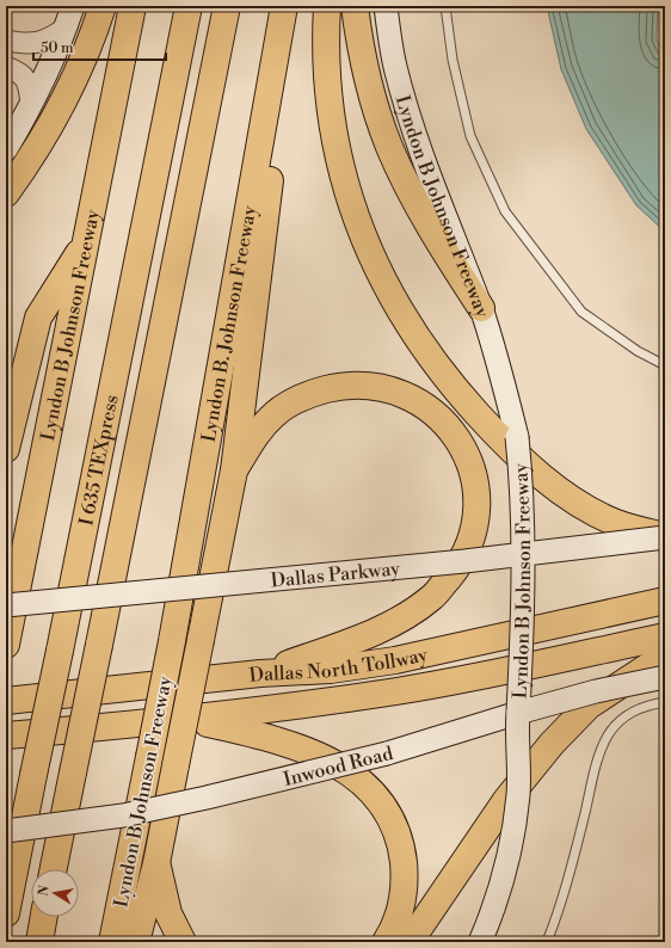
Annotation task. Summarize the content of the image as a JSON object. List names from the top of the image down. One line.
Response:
{"streets":{"highway":["Lyndon B Johnson Freeway","Lyndon B. Johnson Freeway","I 635 TEXpress","Dallas North Tollway"],"main road":["Dallas Parkway","Inwood Road"]},"crossings":[["Lyndon B Johnson Freeway","Lyndon B. Johnson Freeway"],["Lyndon B Johnson Freeway","Dallas Parkway"],["Lyndon B Johnson Freeway","Inwood Road"]],"scale_bar":"50 m","north":"left"}
